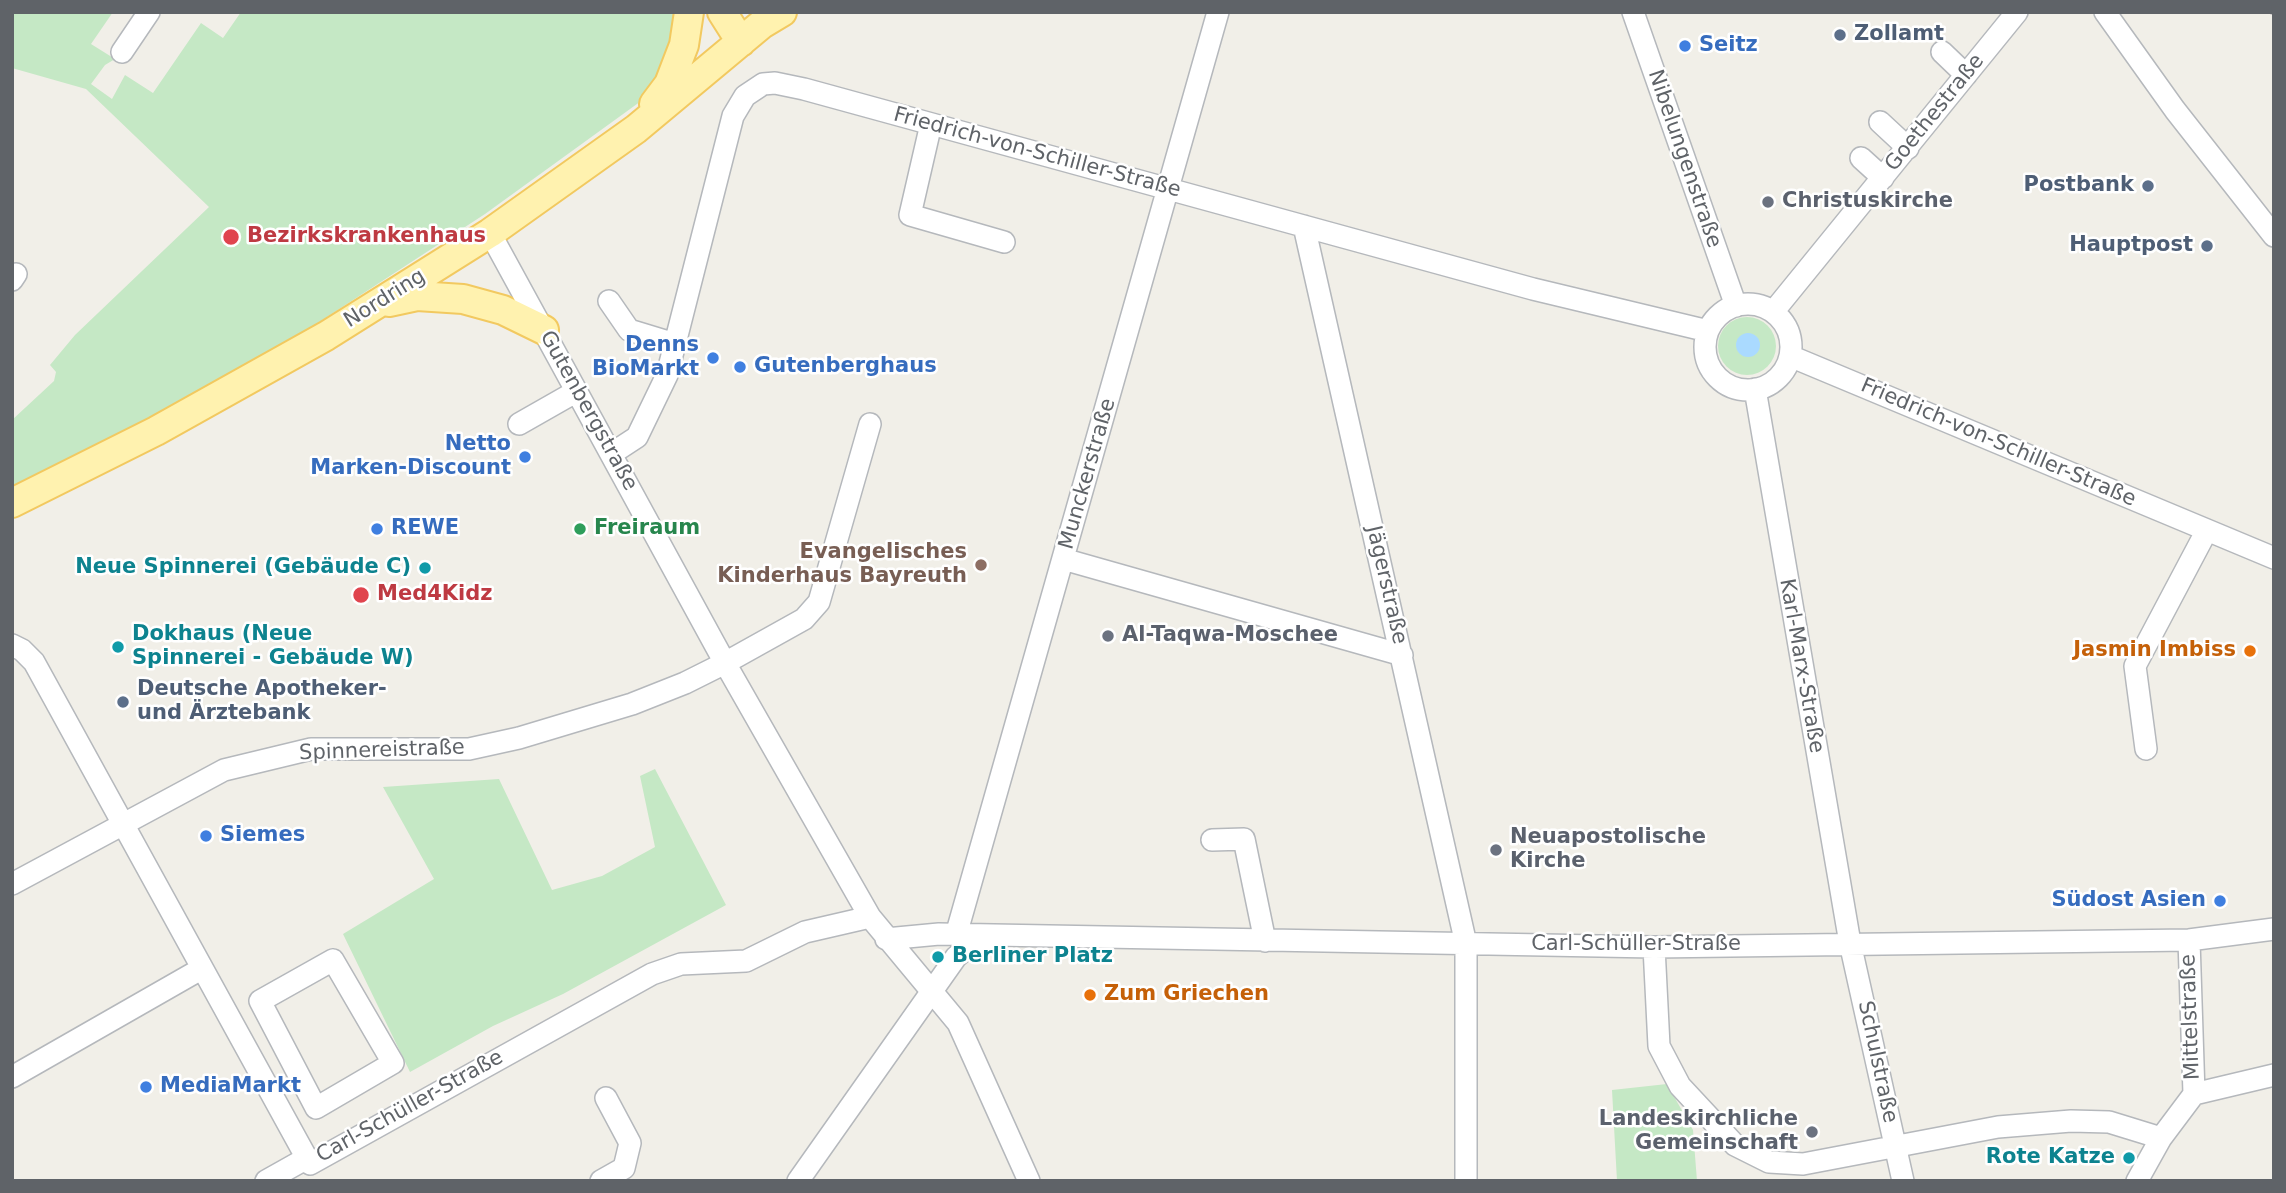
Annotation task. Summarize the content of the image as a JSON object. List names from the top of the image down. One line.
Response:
{"streets":{"main road":["Nordring"],"street":["Goethestraße","Friedrich-von-Schiller-Straße","Nibelungenstraße","Gutenbergstraße","Munckerstraße","Jägerstraße","Karl-Marx-Straße","Spinnereistraße","Carl-Schüller-Straße","Mittelstraße","Schulstraße"]},"crossings":[["Goethestraße","Friedrich-von-Schiller-Straße"],["Goethestraße","Nibelungenstraße"],["Goethestraße","Karl-Marx-Straße"],["Friedrich-von-Schiller-Straße","Nibelungenstraße"],["Friedrich-von-Schiller-Straße","Gutenbergstraße"],["Friedrich-von-Schiller-Straße","Munckerstraße"],["Friedrich-von-Schiller-Straße","Jägerstraße"],["Friedrich-von-Schiller-Straße","Karl-Marx-Straße"],["Nibelungenstraße","Karl-Marx-Straße"],["Nordring","Gutenbergstraße"],["Gutenbergstraße","Spinnereistraße"],["Gutenbergstraße","Carl-Schüller-Straße"],["Jägerstraße","Carl-Schüller-Straße"],["Karl-Marx-Straße","Carl-Schüller-Straße"],["Karl-Marx-Straße","Schulstraße"],["Spinnereistraße","Carl-Schüller-Straße"],["Carl-Schüller-Straße","Mittelstraße"],["Carl-Schüller-Straße","Schulstraße"]],"places":["Zollamt","Seitz","Postbank","Christuskirche","Bezirkskrankenhaus","Hauptpost","Denns BioMarkt","Gutenberghaus","Netto Marken-Discount","REWE","Freiraum","Evangelisches Kinderhaus Bayreuth","Neue Spinnerei (Gebäude C)","Med4Kidz","Al-Taqwa-Moschee","Dokhaus (Neue Spinnerei - Gebäude W)","Jasmin Imbiss","Deutsche Apotheker- und Ärztebank","Siemes","Neuapostolische Kirche","Südost Asien","Berliner Platz","Zum Griechen","MediaMarkt","Landeskirchliche Gemeinschaft","Rote Katze"]}
